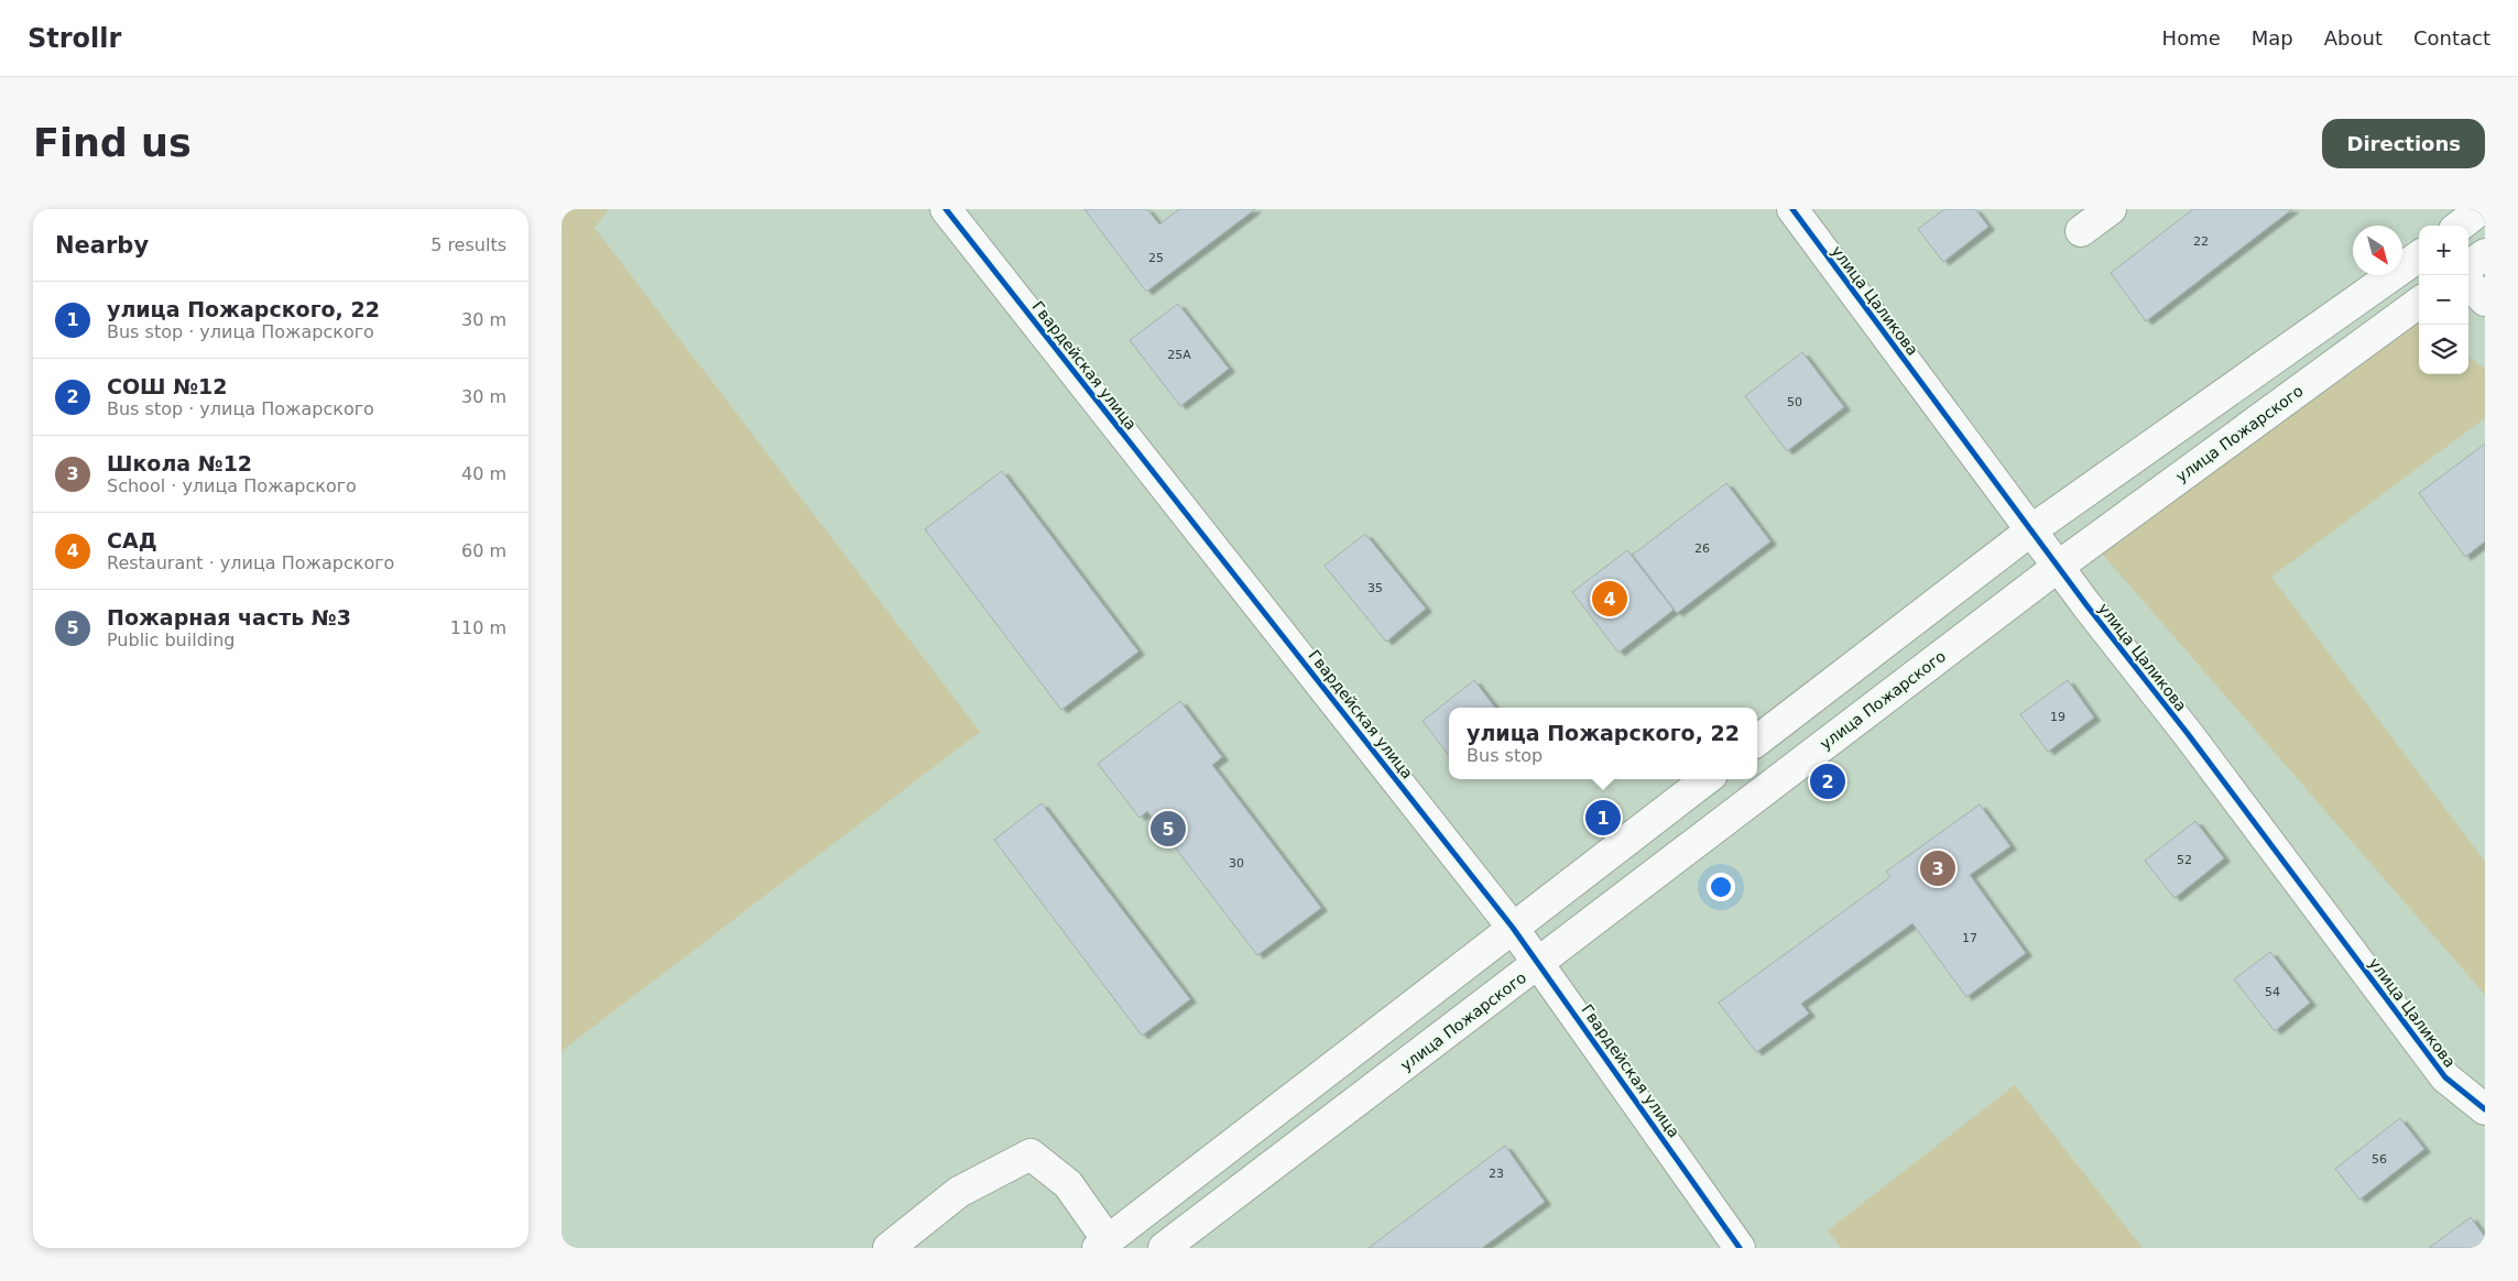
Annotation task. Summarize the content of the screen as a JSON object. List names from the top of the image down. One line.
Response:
{"streets":{"main road":["улица Цаликова","Гвардейская улица","улица Пожарского"]},"crossings":[["улица Цаликова","улица Пожарского"],["Гвардейская улица","улица Пожарского"]],"house_numbers":["22","25","25А","50","26","35","19","52","30","17","54","56","23"],"north":"bottom right","page":{"header":"Strollr","nav":["Home","Map","About","Contact"],"buttons":"Directions","title":"Find us","heading":["Nearby","5 results"],"map_buttons":["+","−"],"list":[{"mark":"1","name":"улица Пожарского, 22","note":"Bus stop · улица Пожарского","value":"30 m"},{"mark":"2","name":"СОШ №12","note":"Bus stop · улица Пожарского","value":"30 m"},{"mark":"3","name":"Школа №12","note":"School · улица Пожарского","value":"40 m"},{"mark":"4","name":"САД","note":"Restaurant · улица Пожарского","value":"60 m"},{"mark":"5","name":"Пожарная часть №3","note":"Public building","value":"110 m"}],"pins":["4","2","1","5","3"],"popup":["улица Пожарского, 22","Bus stop"]}}
